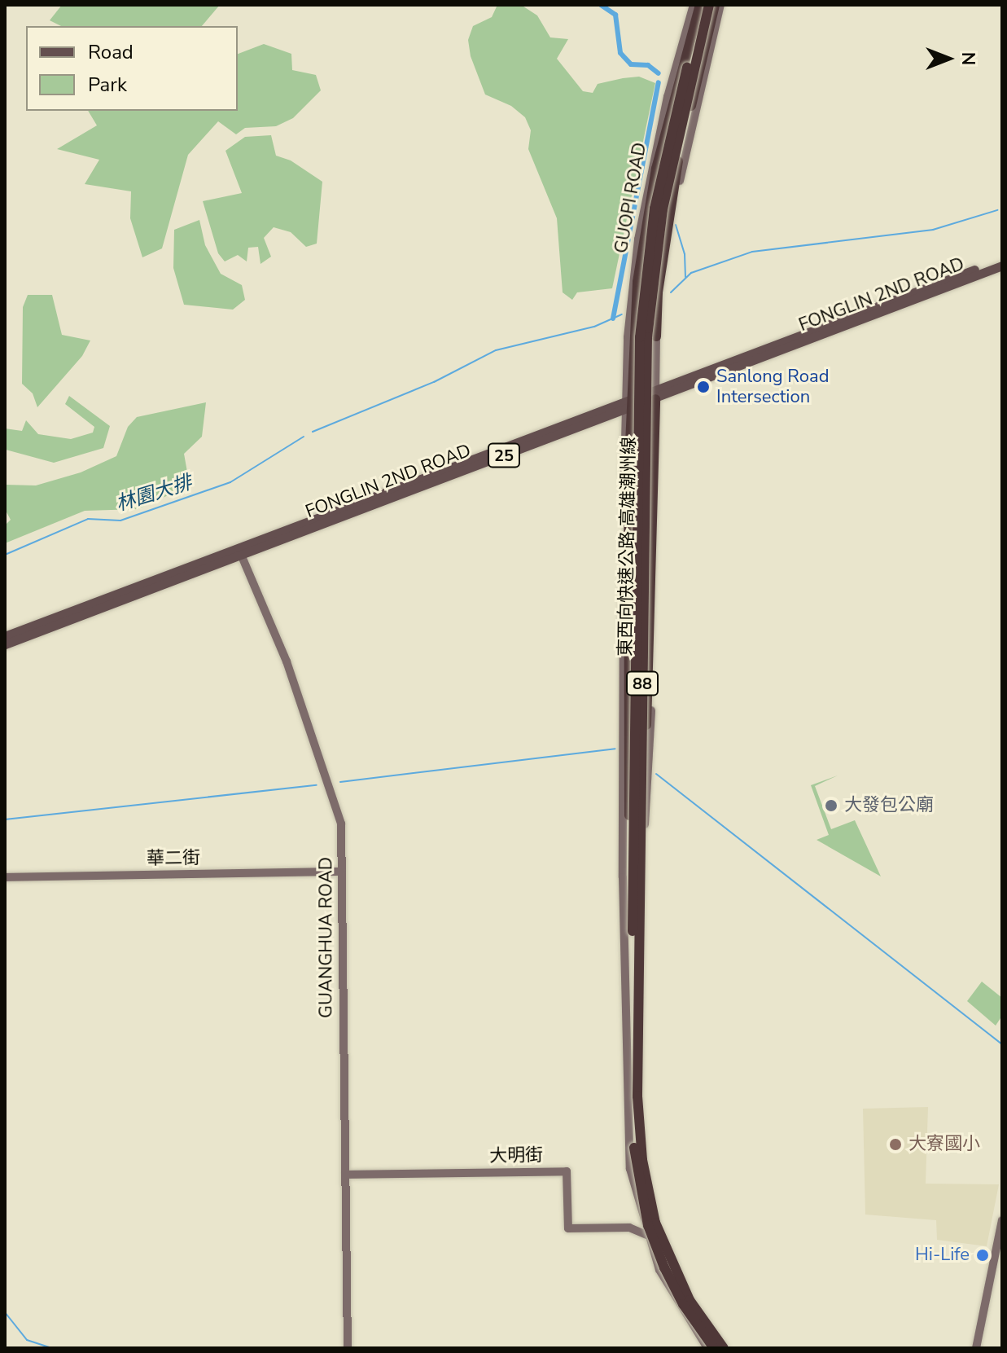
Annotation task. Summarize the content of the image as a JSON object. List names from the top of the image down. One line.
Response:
{"streets":{"highway":["東西向快速公路 高雄潮州線","88"],"main road":["GUOPI ROAD","FONGLIN 2ND ROAD","25","華二街","GUANGHUA ROAD","大明街"]},"crossings":[["GUOPI ROAD","FONGLIN 2ND ROAD"],["GUOPI ROAD","大明街"],["FONGLIN 2ND ROAD","GUANGHUA ROAD"],["華二街","GUANGHUA ROAD"],["GUANGHUA ROAD","大明街"]],"water":["林園大排"],"places":["Sanlong Road Intersection","大發包公廟","大寮國小","Hi-Life"],"legend":["Road","Park"],"north":"right"}
